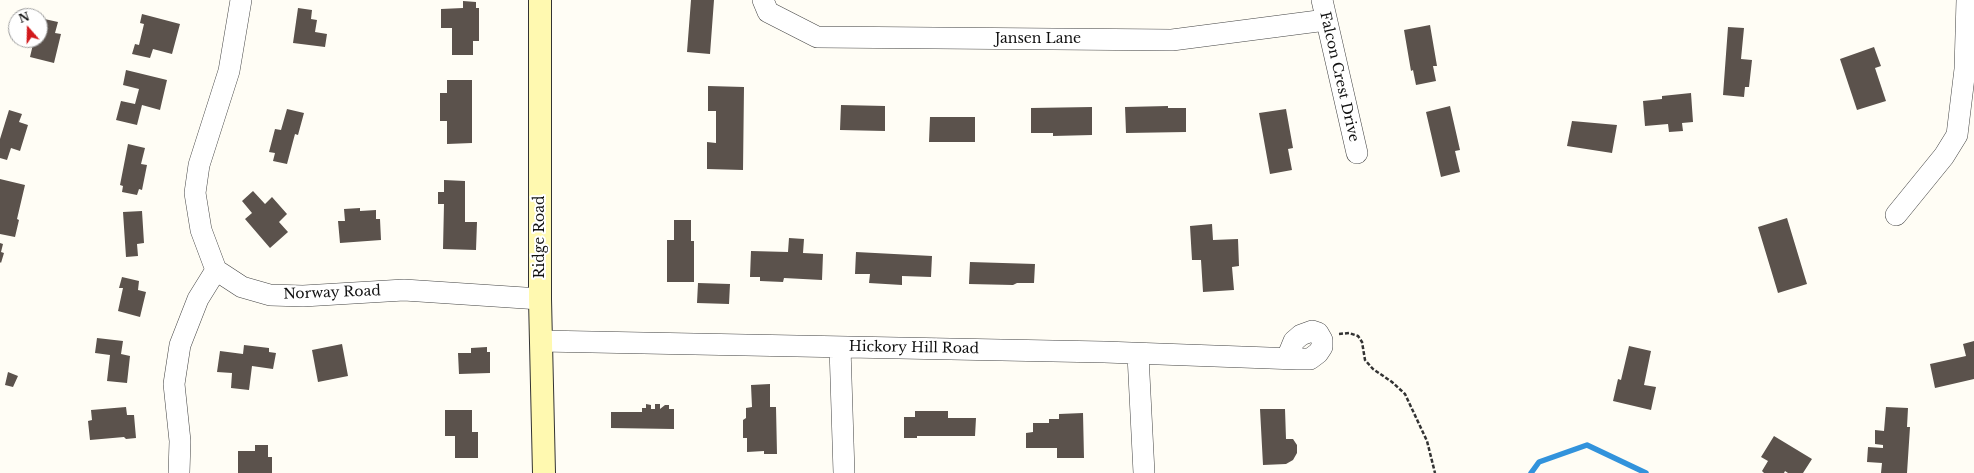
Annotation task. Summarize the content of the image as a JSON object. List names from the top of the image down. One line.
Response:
{"streets":{"main road":["Ridge Road"],"street":["Jansen Lane","Falcon Crest Drive","Norway Road","Hickory Hill Road"]},"crossings":[["Jansen Lane","Falcon Crest Drive"],["Ridge Road","Norway Road"],["Ridge Road","Hickory Hill Road"]],"north":"top"}
